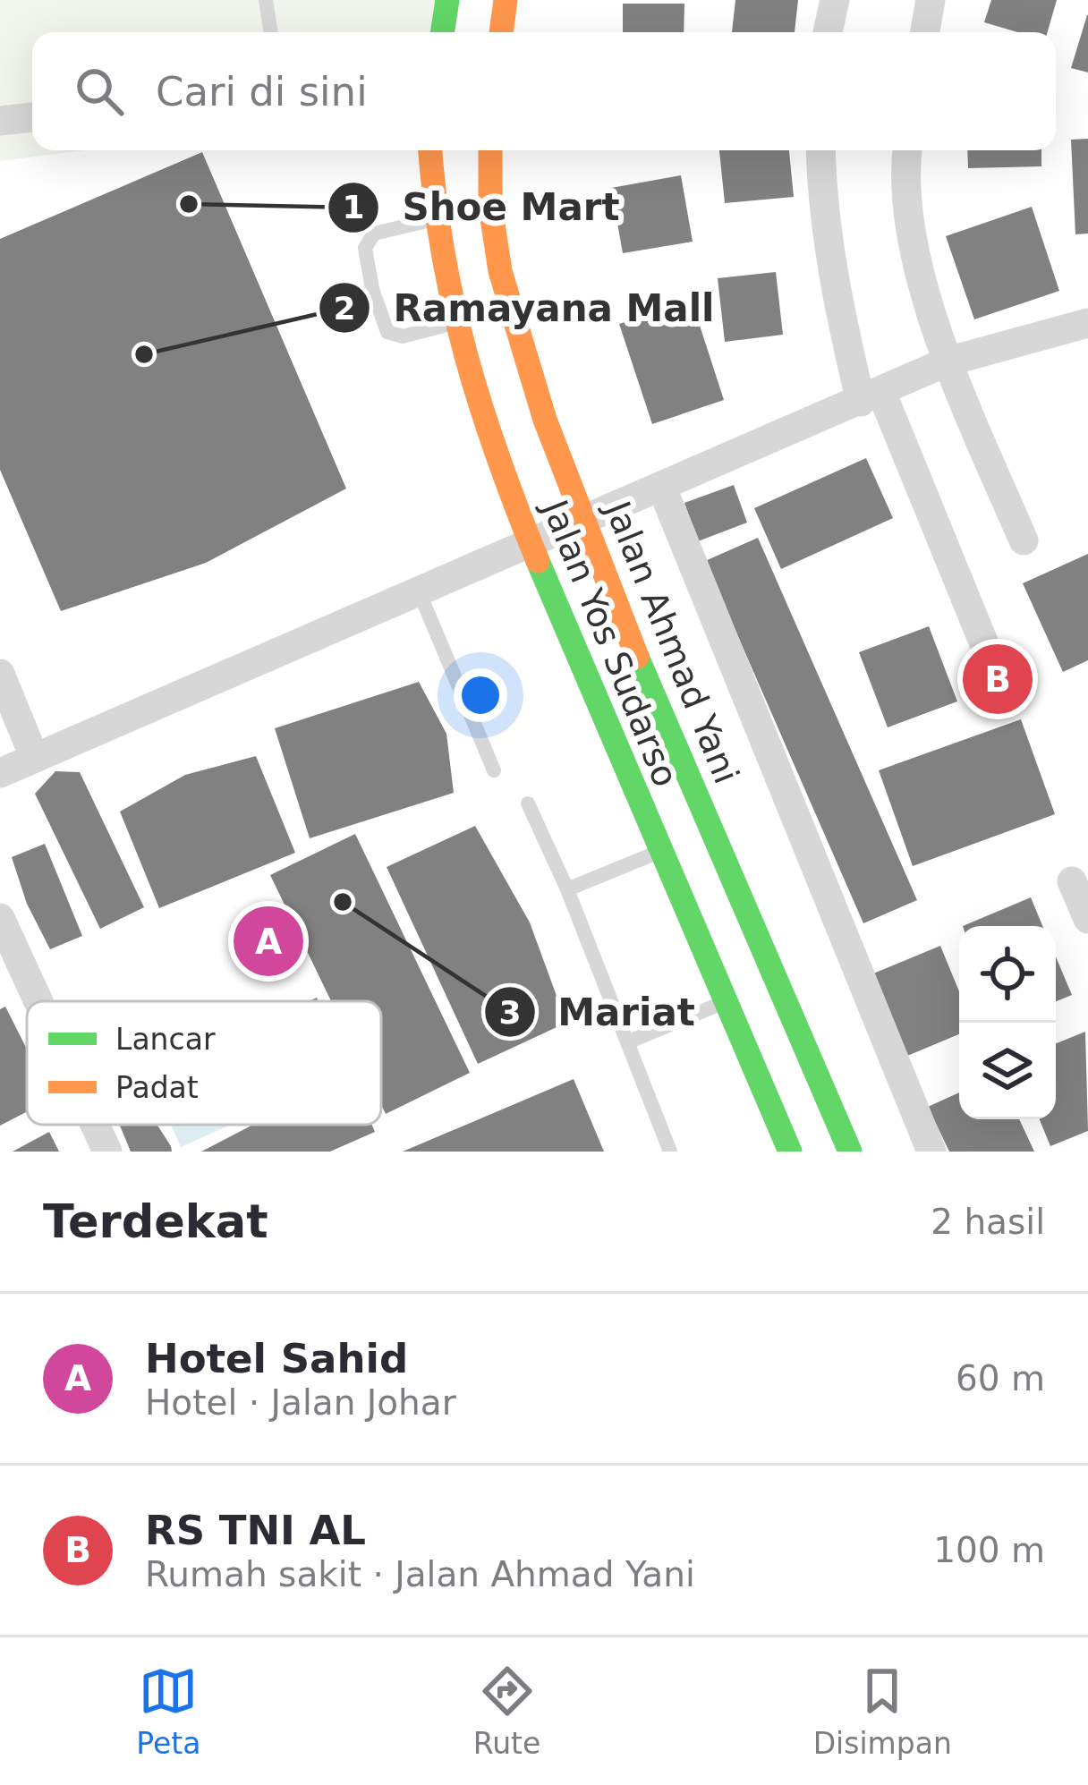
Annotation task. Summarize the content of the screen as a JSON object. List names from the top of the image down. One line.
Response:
{"streets":{"highway":["Jalan Ahmad Yani","Jalan Yos Sudarso"]},"places":["Shoe Mart","Ramayana Mall","Mariat"],"legend":["Lancar","Padat"],"page":{"search":"Cari di sini","pins":["B","A"],"heading":["Terdekat","2 hasil"],"list":[{"mark":"A","name":"Hotel Sahid","note":"Hotel · Jalan Johar","value":"60 m"},{"mark":"B","name":"RS TNI AL","note":"Rumah sakit · Jalan Ahmad Yani","value":"100 m"}],"nav":["Peta","Rute","Disimpan"]}}
